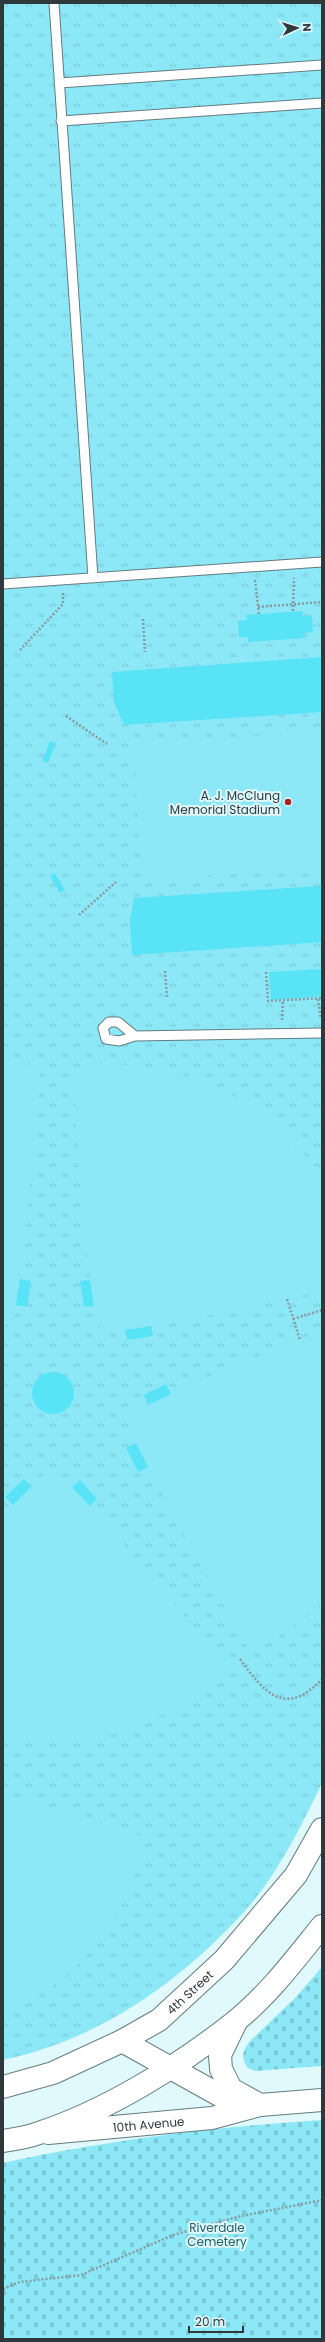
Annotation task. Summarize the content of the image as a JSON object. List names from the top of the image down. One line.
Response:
{"streets":{"main road":["4th Street","10th Avenue"]},"crossings":[["4th Street","10th Avenue"]],"parks":["Riverdale Cemetery"],"places":["A. J. McClung Memorial Stadium"],"scale_bar":"20 m","north":"right"}
